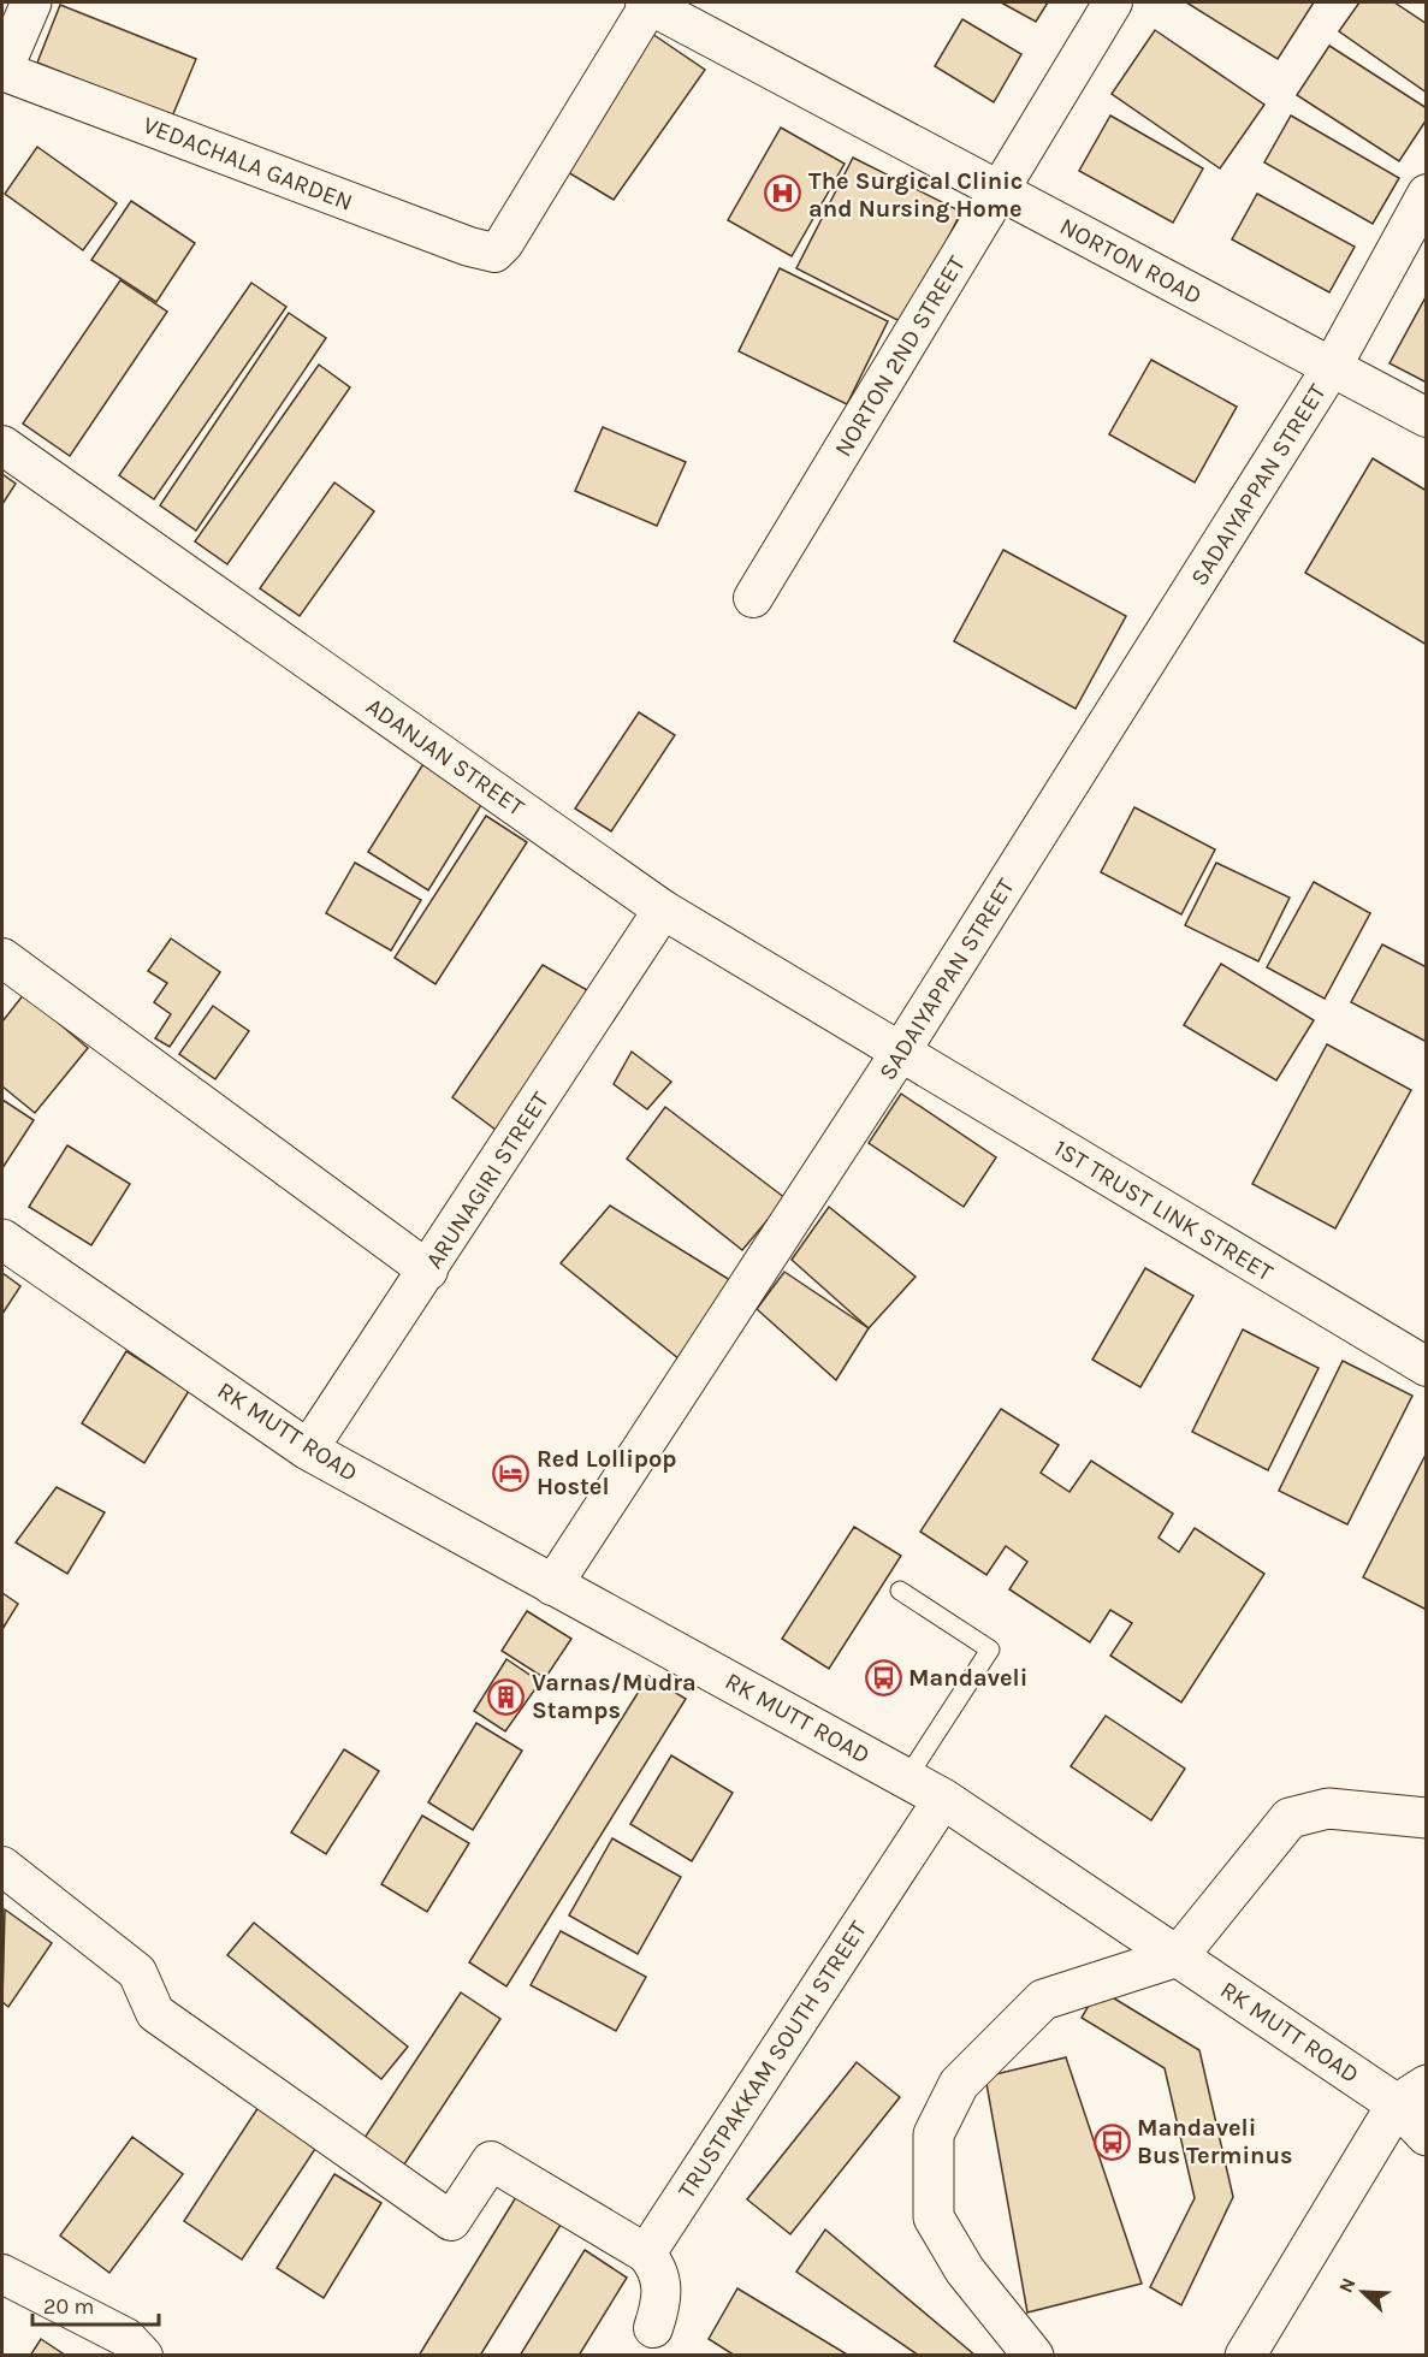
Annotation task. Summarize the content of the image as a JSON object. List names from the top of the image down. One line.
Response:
{"streets":{"main road":["RK MUTT ROAD"],"street":["VEDACHALA GARDEN","NORTON ROAD","NORTON 2ND STREET","SADAIYAPPAN STREET","ADANJAN STREET","ARUNAGIRI STREET","1ST TRUST LINK STREET","TRUSTPAKKAM SOUTH STREET"]},"crossings":[["VEDACHALA GARDEN","NORTON ROAD"],["NORTON ROAD","NORTON 2ND STREET"],["NORTON ROAD","SADAIYAPPAN STREET"],["SADAIYAPPAN STREET","ADANJAN STREET"],["SADAIYAPPAN STREET","1ST TRUST LINK STREET"],["SADAIYAPPAN STREET","RK MUTT ROAD"],["ADANJAN STREET","ARUNAGIRI STREET"],["ADANJAN STREET","1ST TRUST LINK STREET"],["ARUNAGIRI STREET","RK MUTT ROAD"],["RK MUTT ROAD","TRUSTPAKKAM SOUTH STREET"]],"places":{"hospital":["The Surgical Clinic and Nursing Home"],"hotel":["Red Lollipop Hostel"],"bus stop":["Mandaveli","Mandaveli Bus Terminus"],"building":["Varnas/Mudra Stamps"]},"scale_bar":"20 m","north":"top left"}
